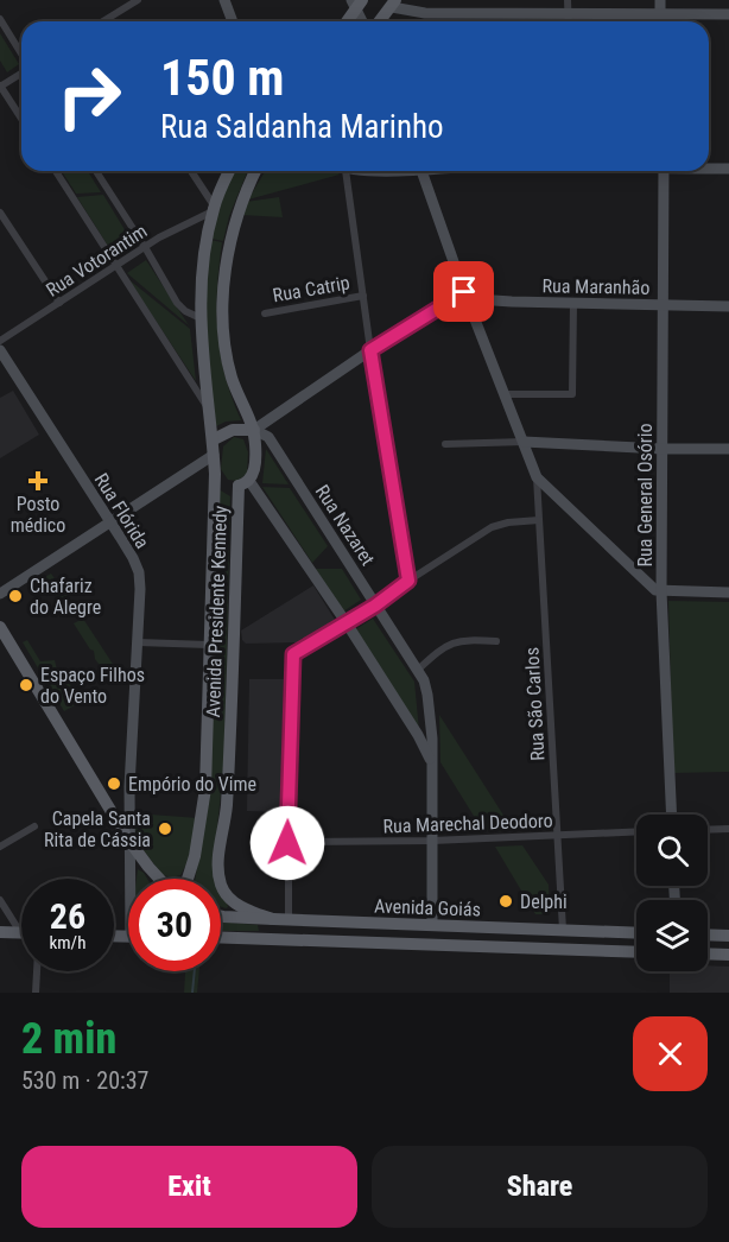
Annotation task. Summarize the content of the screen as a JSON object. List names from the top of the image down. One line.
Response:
{"streets":{"main road":["Avenida Presidente Kennedy","Avenida Goiás"],"street":["Rua Votorantim","Rua Maranhão","Rua Catrip","Rua General Osório","Rua Flórida","Rua Nazaret","Rua São Carlos","Rua Marechal Deodoro"]},"crossings":[["Rua Votorantim","Avenida Presidente Kennedy"],["Rua Maranhão","Rua General Osório"],["Rua Nazaret","Avenida Presidente Kennedy"],["Rua Nazaret","Rua Marechal Deodoro"],["Rua Nazaret","Avenida Goiás"],["Avenida Presidente Kennedy","Avenida Goiás"],["Rua São Carlos","Rua Marechal Deodoro"],["Rua São Carlos","Avenida Goiás"]],"places":{"health":["Posto médico"],"other":["Chafariz do Alegre","Espaço Filhos do Vento","Empório do Vime","Capela Santa Rita de Cássia","Delphi"]},"page":{"turn":["150 m","Rua Saldanha Marinho"],"speed":"26 km/h","limit":"30","heading":["2 min","530 m · 20:37"],"buttons":["Exit","Share"]}}
